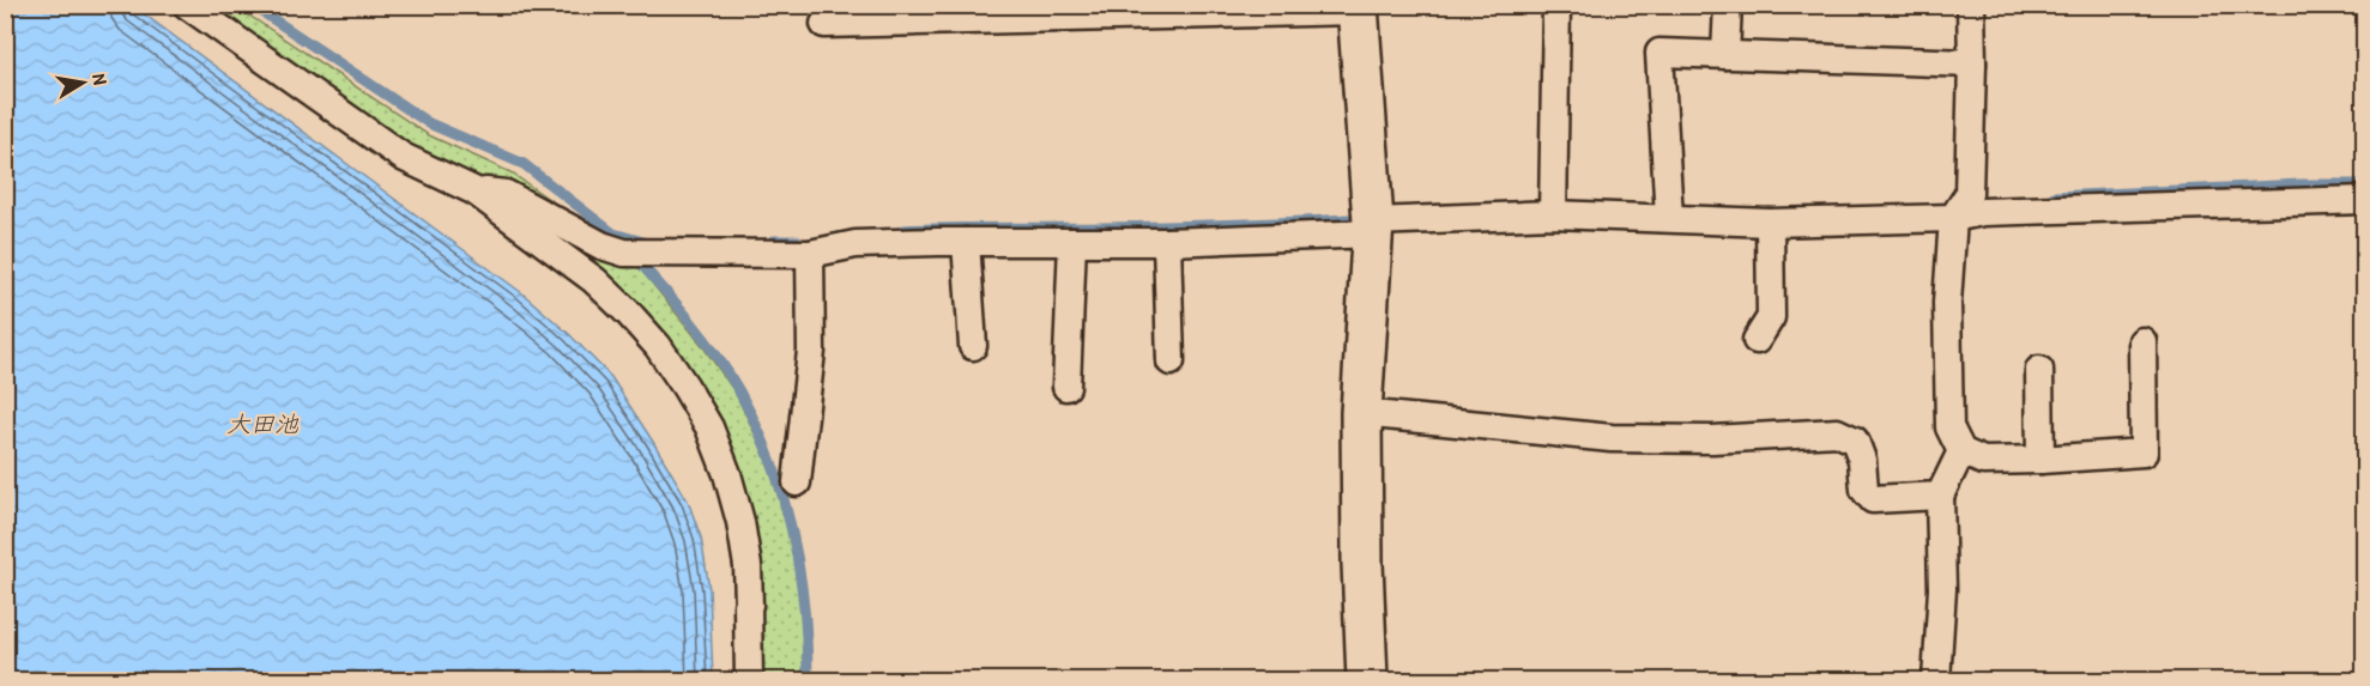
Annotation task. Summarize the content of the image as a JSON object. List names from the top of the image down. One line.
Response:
{"water":["大田池"],"north":"right"}
